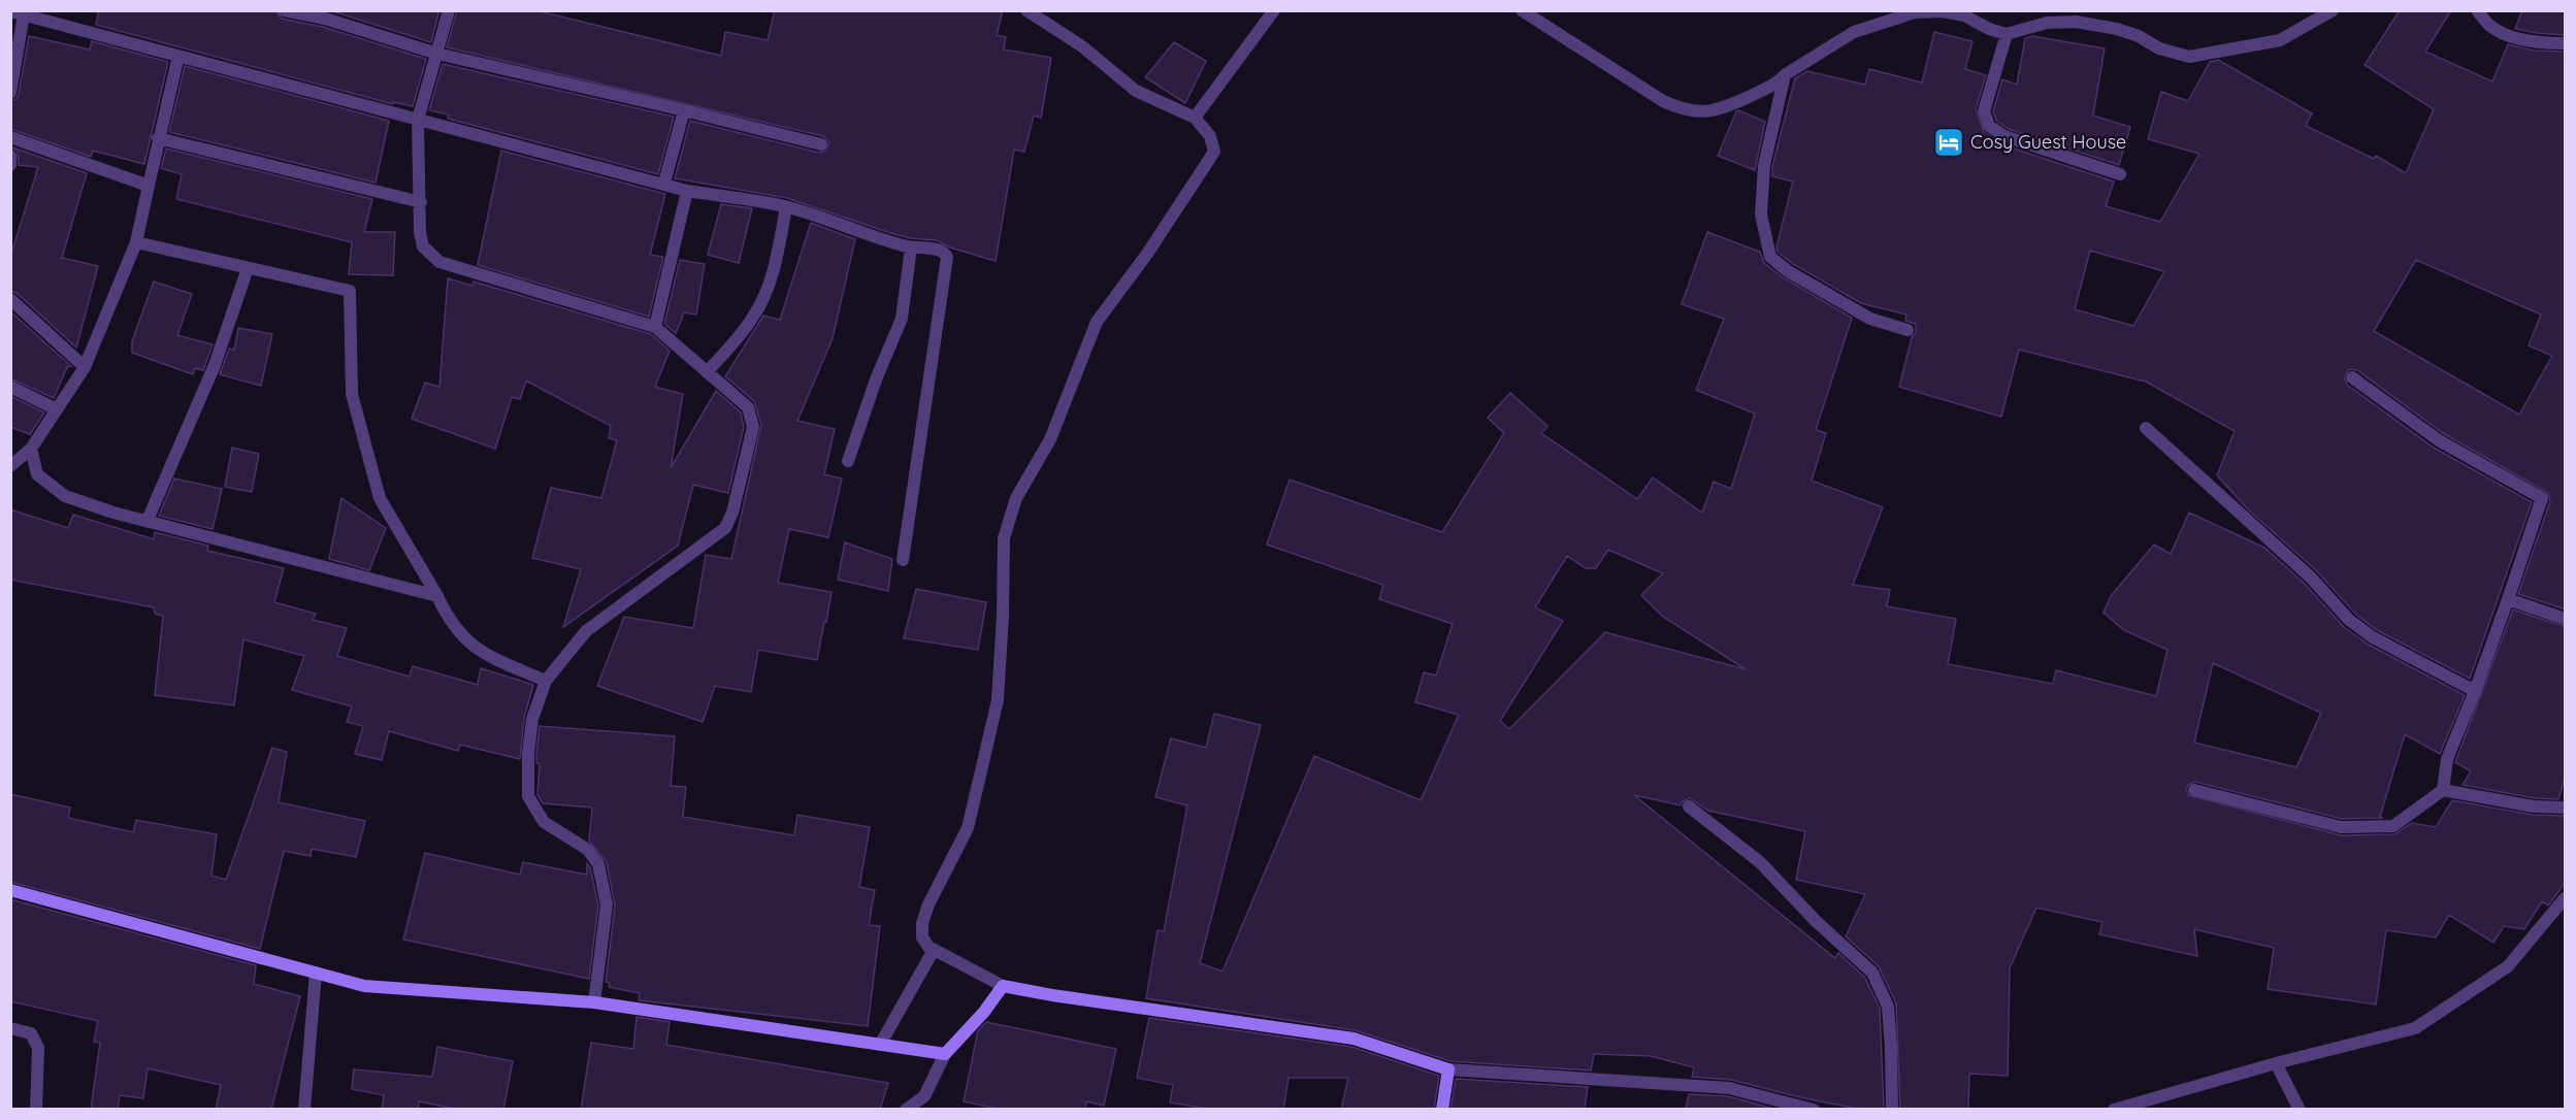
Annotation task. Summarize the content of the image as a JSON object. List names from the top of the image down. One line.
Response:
{"places":{"hotel":["Cosy Guest House"]}}
